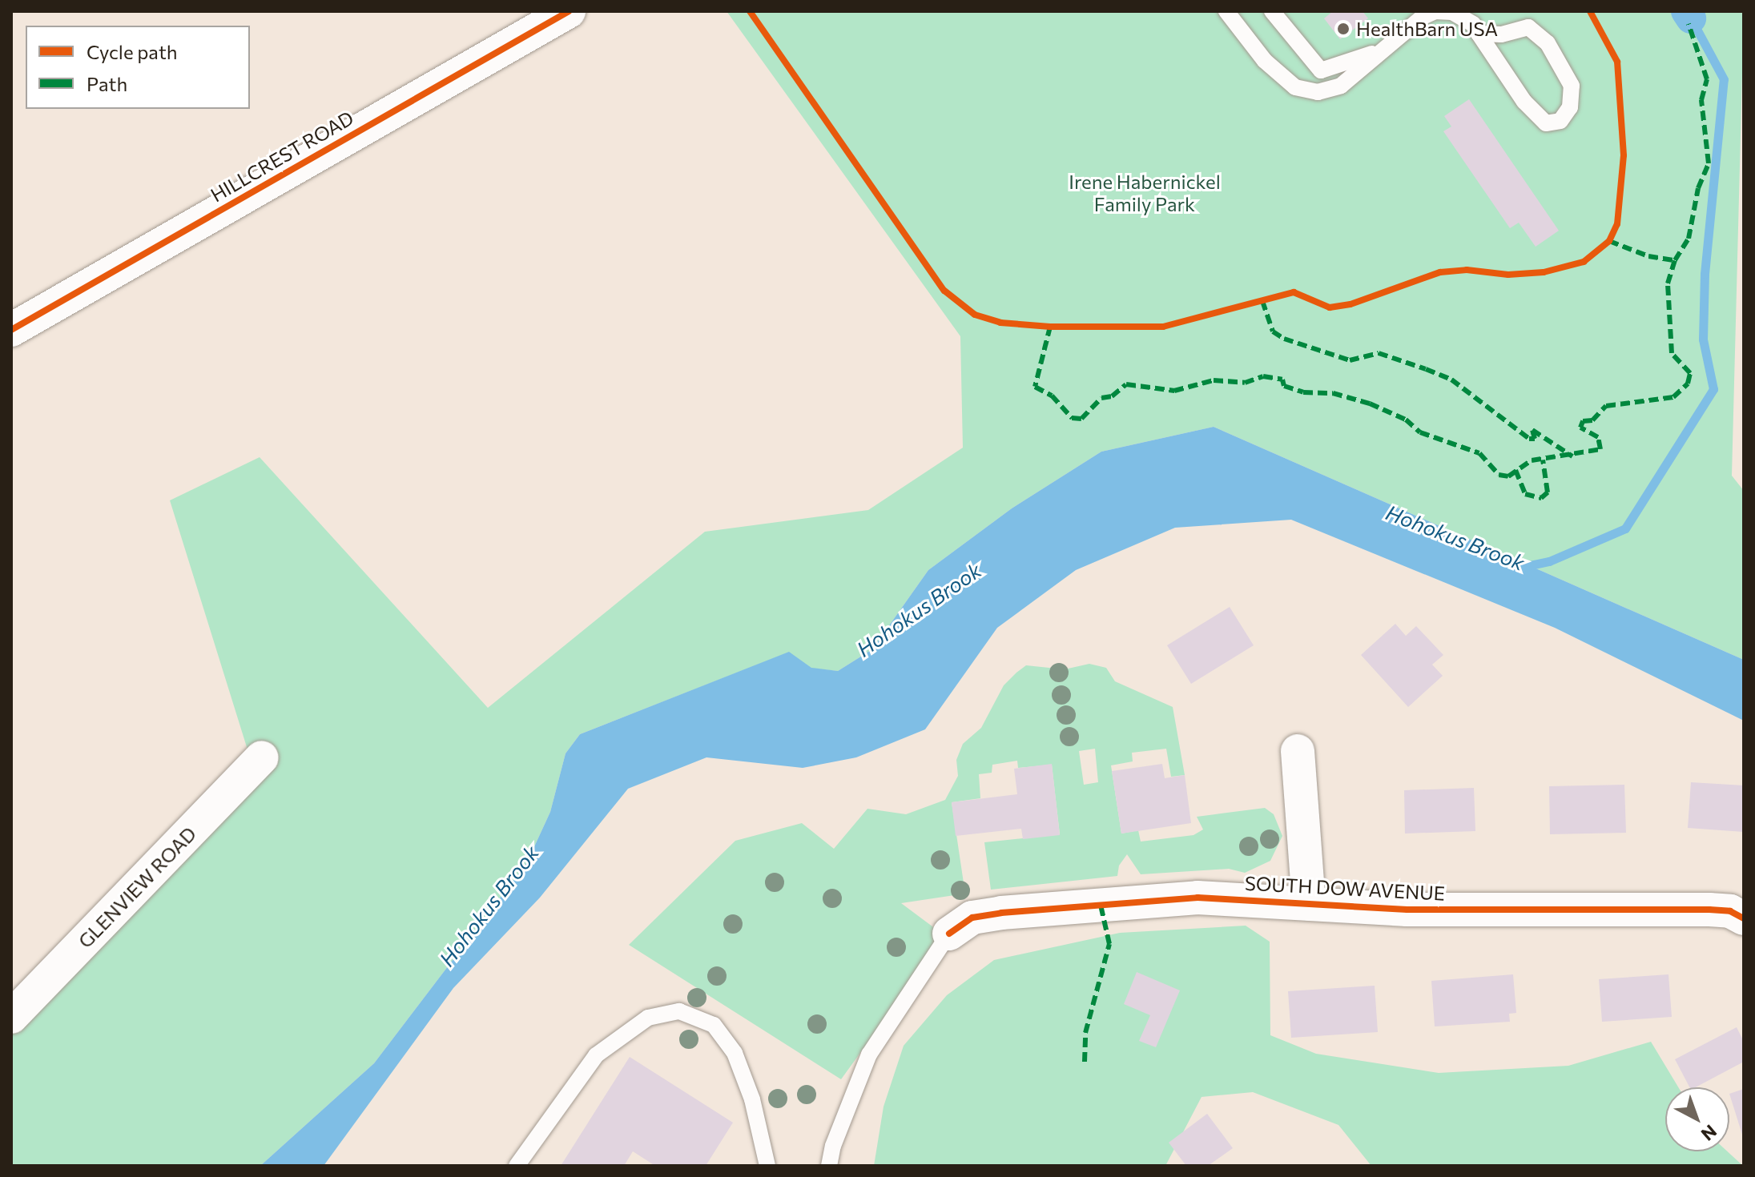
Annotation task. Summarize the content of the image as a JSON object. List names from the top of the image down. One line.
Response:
{"streets":{"street":["HILLCREST ROAD","GLENVIEW ROAD","SOUTH DOW AVENUE"]},"water":["Hohokus Brook"],"parks":["Irene Habernickel Family Park"],"places":["HealthBarn USA"],"legend":["Cycle path","Path"],"north":"bottom right"}
